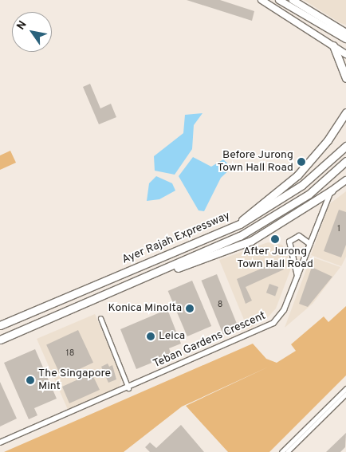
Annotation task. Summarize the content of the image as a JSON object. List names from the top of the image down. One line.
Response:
{"streets":{"highway":["Ayer Rajah Expressway"],"street":["Teban Gardens Crescent"]},"places":["Before Jurong Town Hall Road","After Jurong Town Hall Road","Konica Minolta","Leica","The Singapore Mint"],"house_numbers":["1","8","18"],"north":"top left"}
